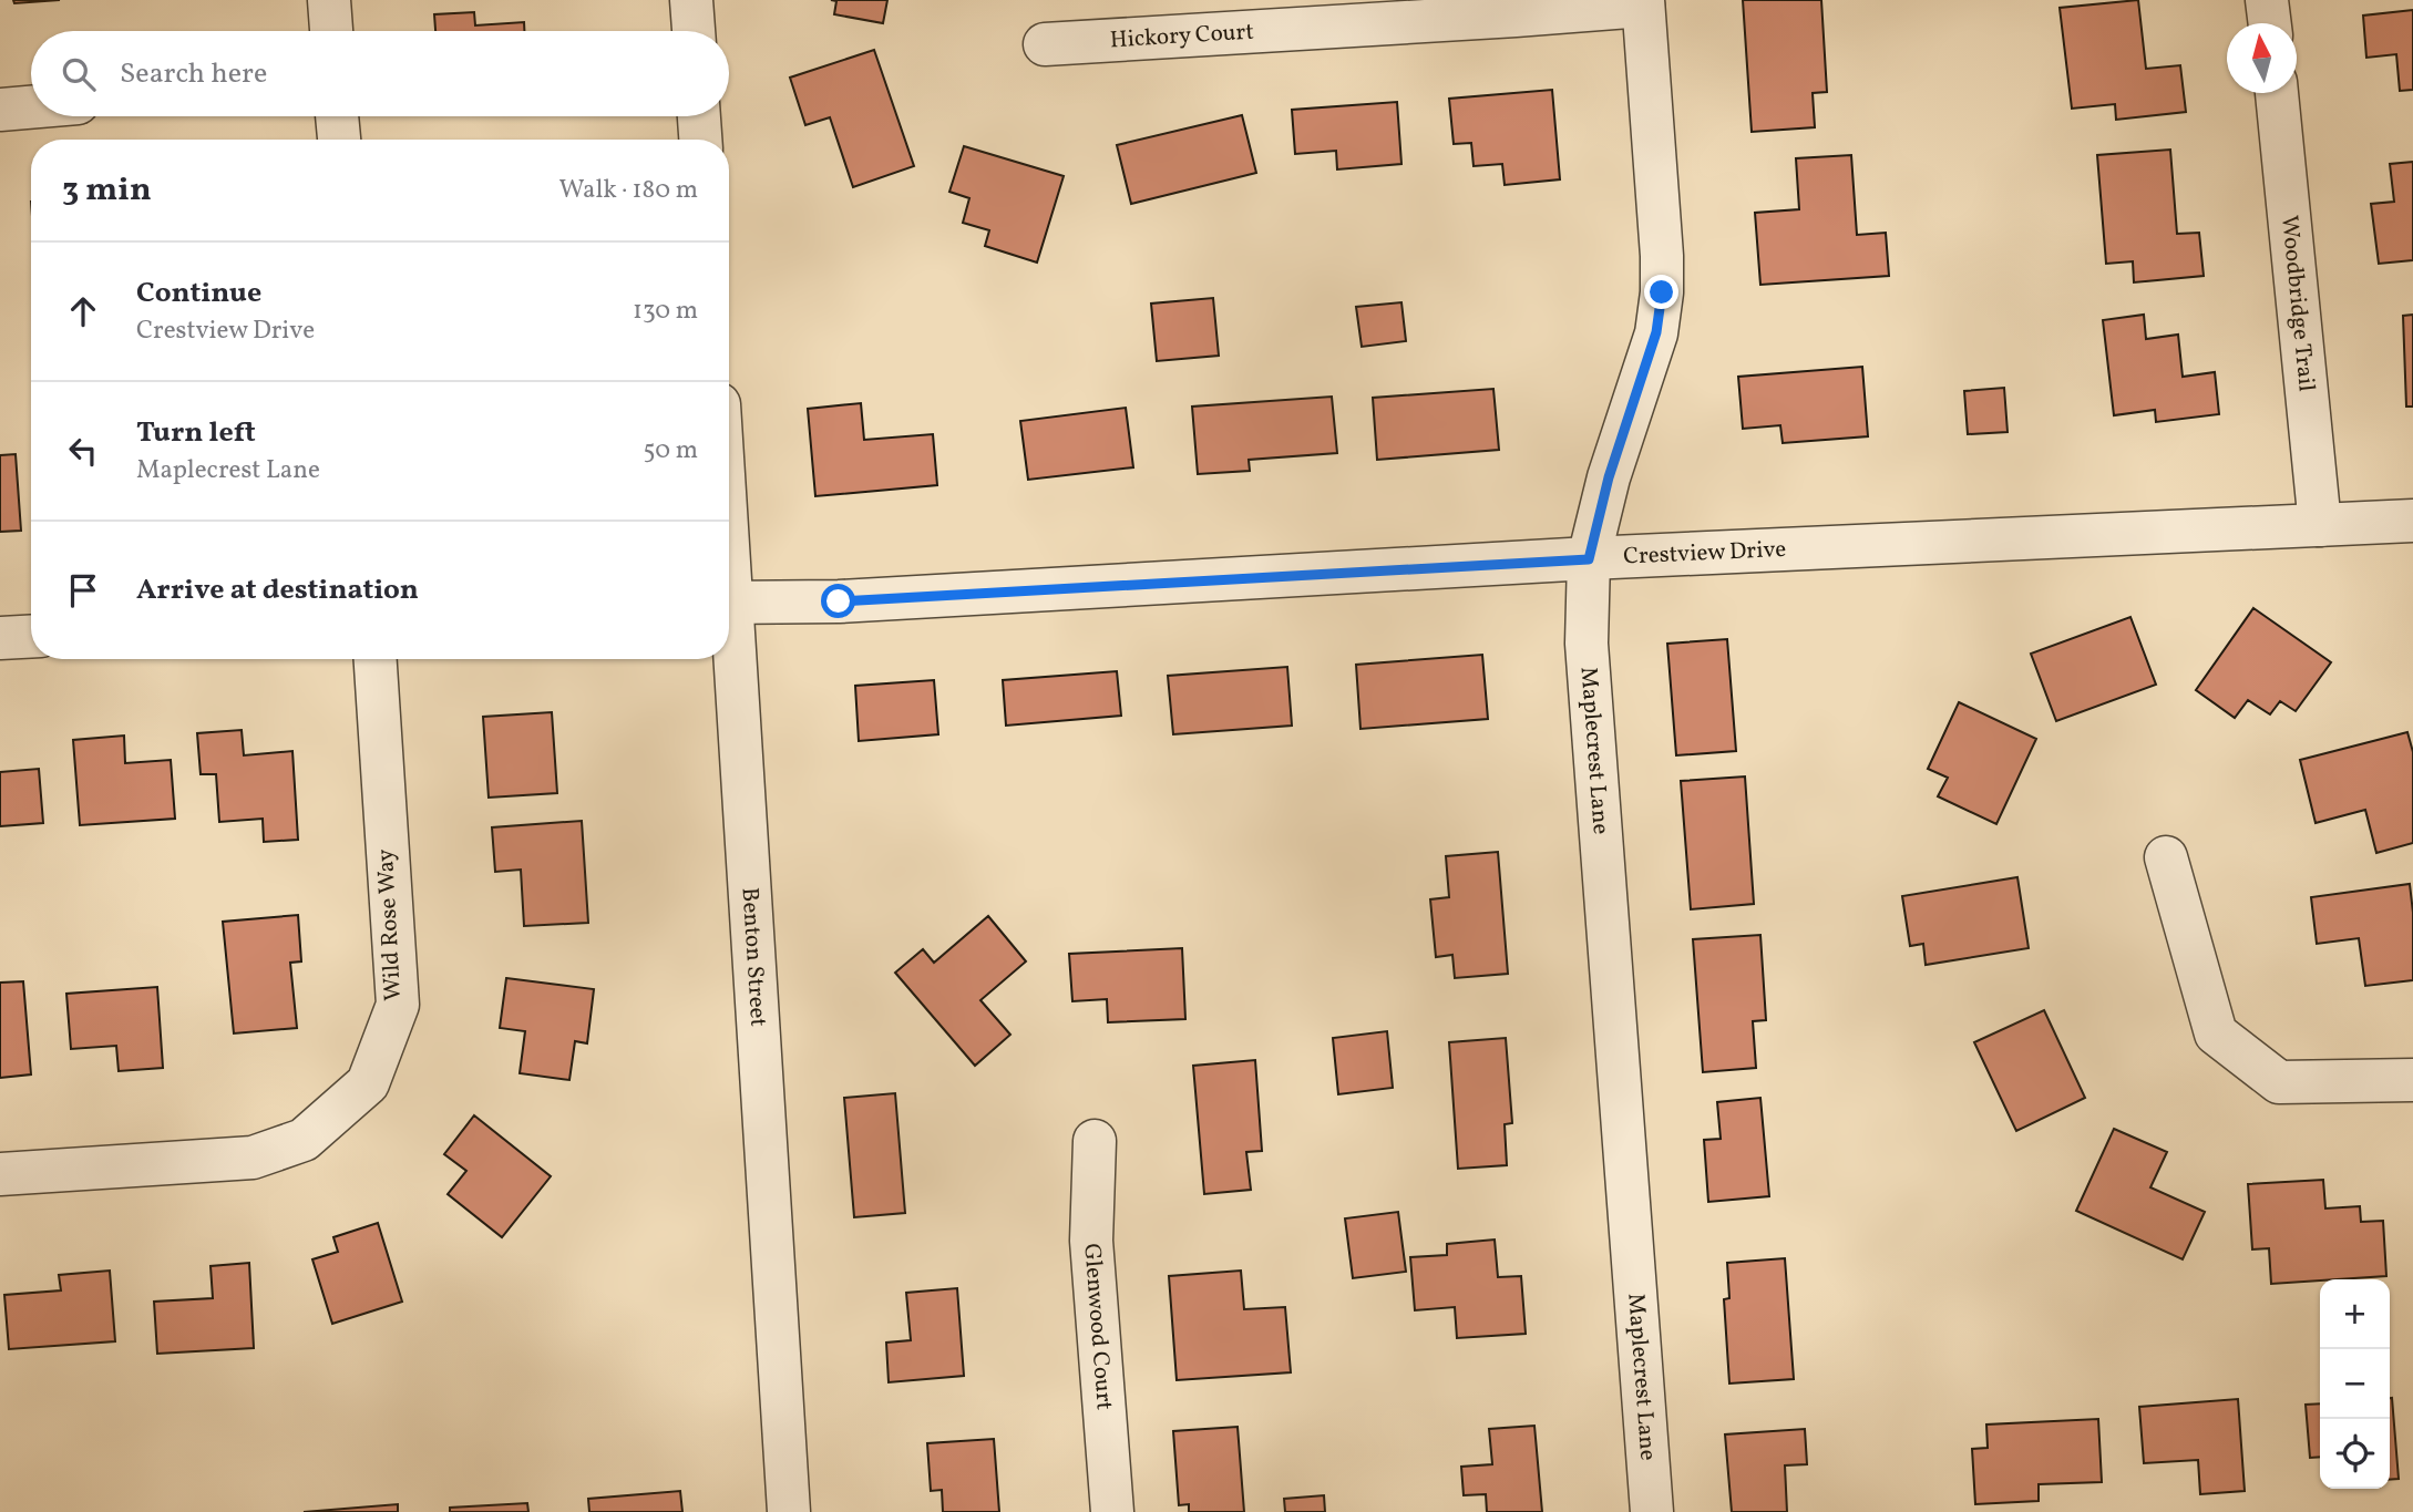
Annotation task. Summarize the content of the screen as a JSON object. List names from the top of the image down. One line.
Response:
{"streets":{"street":["Hickory Court","Woodbridge Trail","Crestview Drive","Maplecrest Lane","Wild Rose Way","Benton Street","Glenwood Court"]},"crossings":[["Hickory Court","Maplecrest Lane"],["Woodbridge Trail","Crestview Drive"],["Crestview Drive","Maplecrest Lane"]],"north":"top","page":{"search":"Search here","heading":["3 min","Walk · 180 m"],"list":[["Continue","Crestview Drive","130 m"],["Turn left","Maplecrest Lane","50 m"],"Arrive at destination"],"map_buttons":["+","−"]}}
